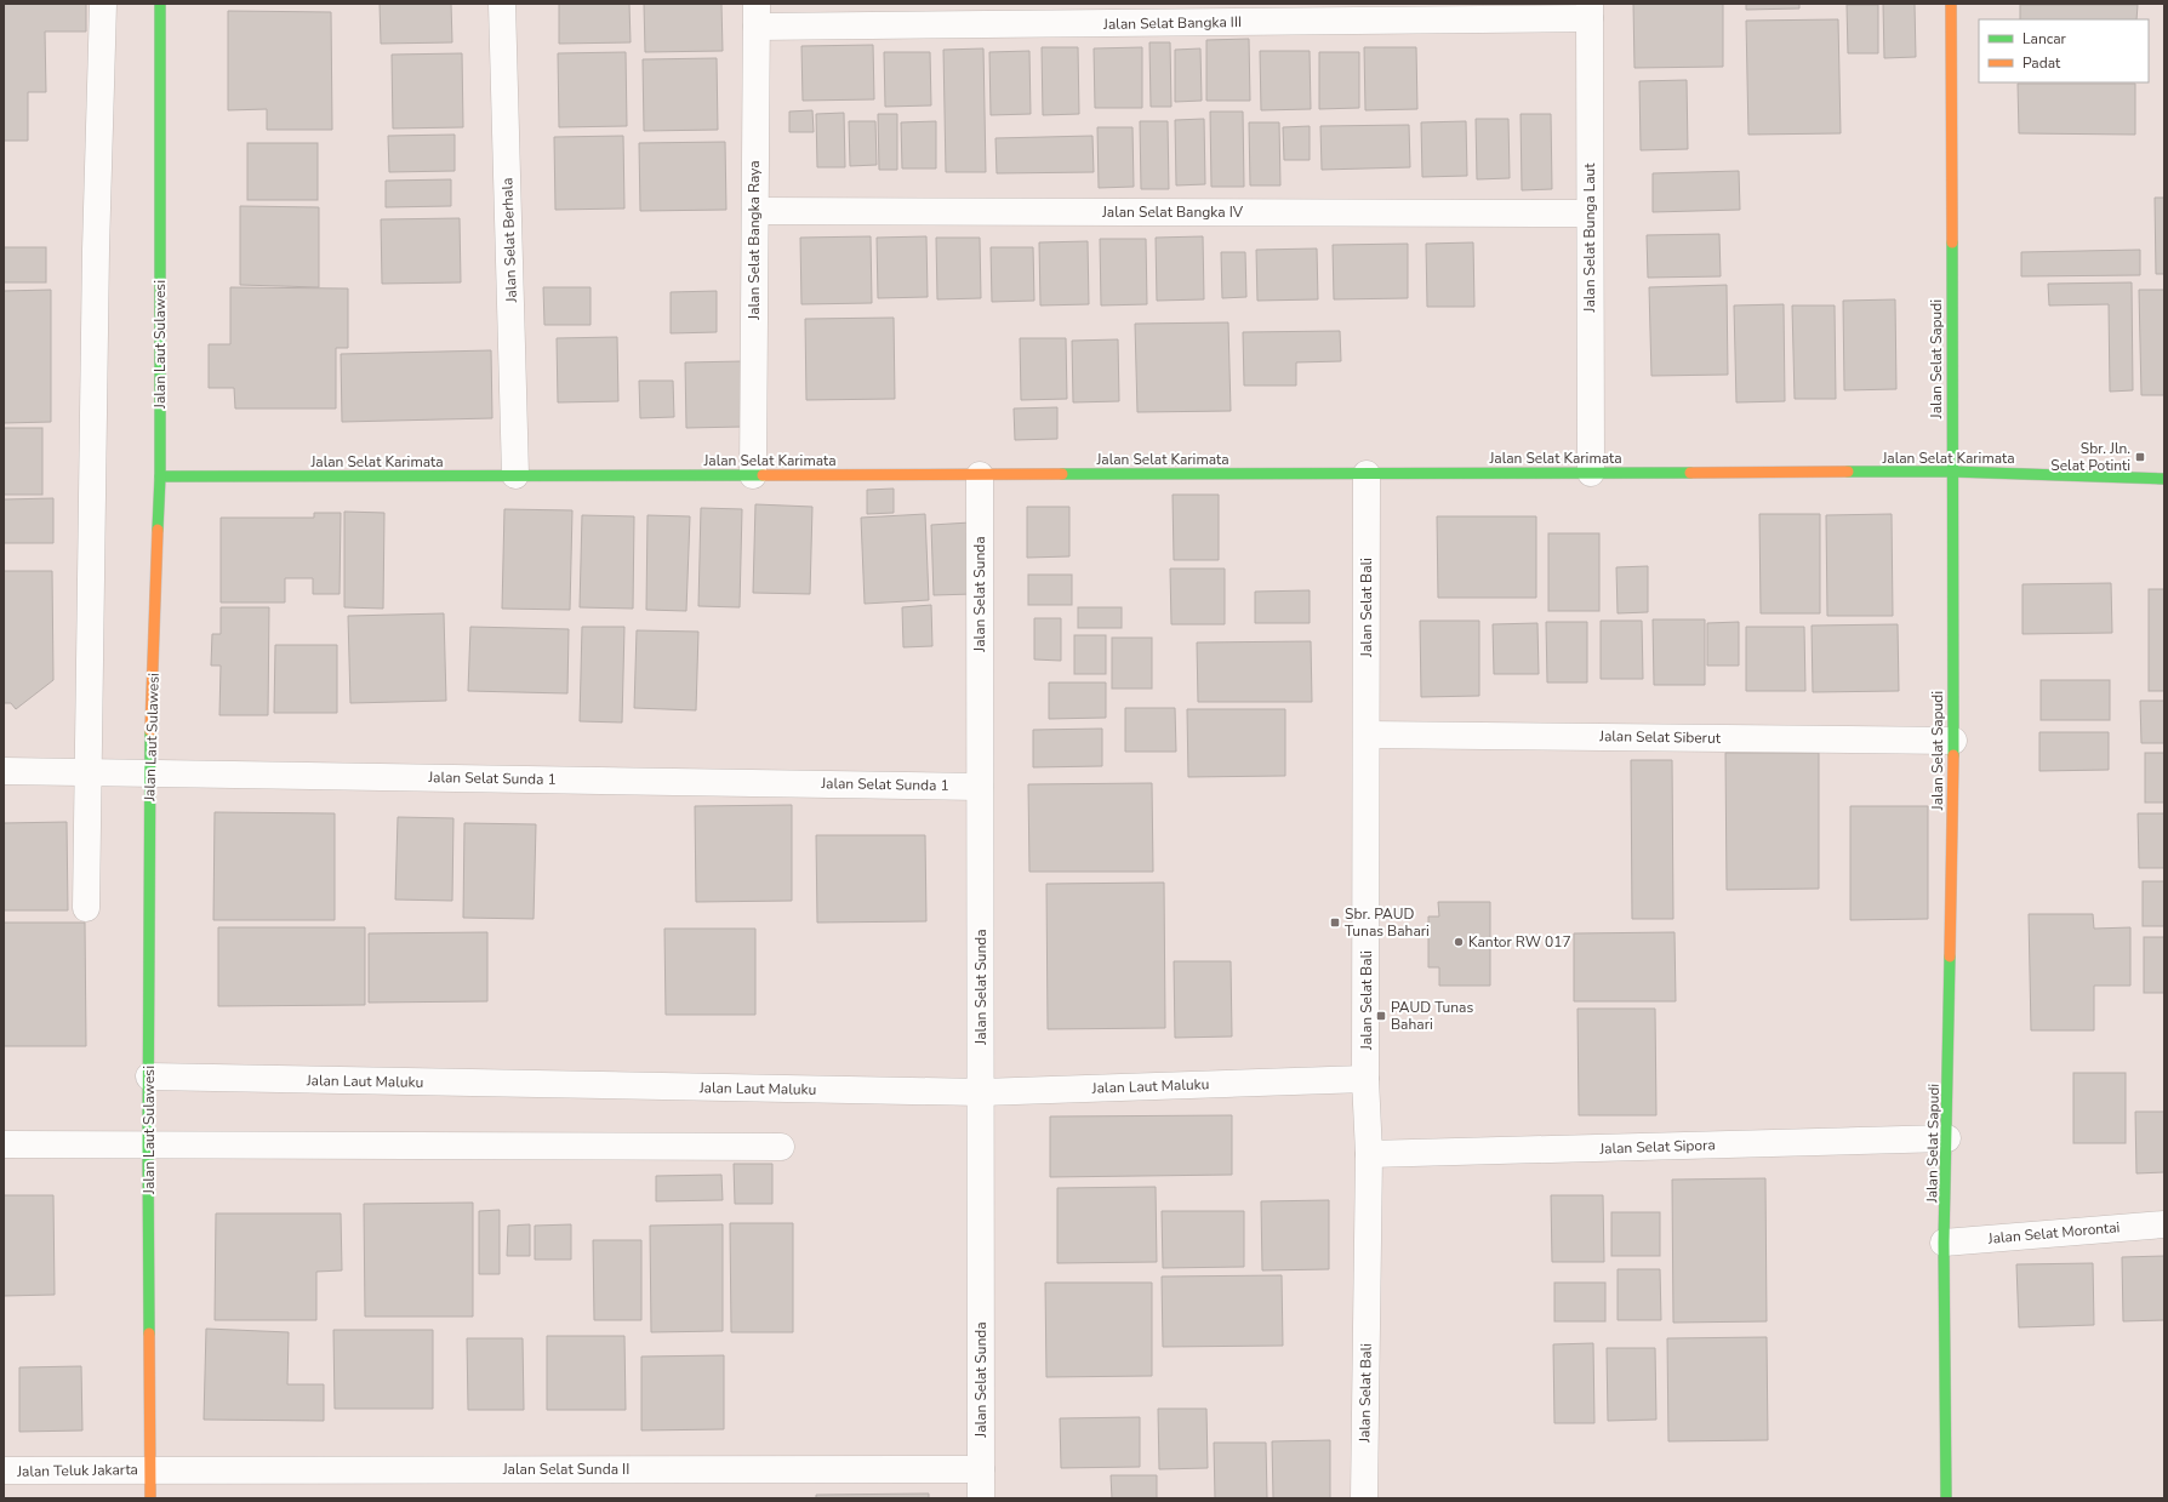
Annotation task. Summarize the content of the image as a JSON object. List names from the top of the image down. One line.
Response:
{"streets":{"street":["Jalan Selat Bangka III","Jalan Selat Bangka IV","Jalan Selat Bunga Laut","Jalan Selat Berhala","Jalan Selat Bangka Raya","Jalan Laut Sulawesi","Jalan Selat Sapudi","Jalan Selat Karimata","Jalan Selat Sunda","Jalan Selat Bali","Jalan Selat Siberut","Jalan Selat Sunda 1","Jalan Laut Maluku","Jalan Selat Sipora","Jalan Selat Morontai","Jalan Selat Sunda II","Jalan Teluk Jakarta"]},"crossings":[["Jalan Selat Bangka III","Jalan Selat Bunga Laut"],["Jalan Selat Bangka III","Jalan Selat Bangka Raya"],["Jalan Selat Bangka IV","Jalan Selat Bunga Laut"],["Jalan Selat Bangka IV","Jalan Selat Bangka Raya"],["Jalan Selat Bunga Laut","Jalan Selat Karimata"],["Jalan Selat Berhala","Jalan Selat Karimata"],["Jalan Selat Bangka Raya","Jalan Selat Karimata"],["Jalan Laut Sulawesi","Jalan Selat Karimata"],["Jalan Laut Sulawesi","Jalan Selat Sunda 1"],["Jalan Laut Sulawesi","Jalan Laut Maluku"],["Jalan Laut Sulawesi","Jalan Selat Sunda II"],["Jalan Laut Sulawesi","Jalan Teluk Jakarta"],["Jalan Selat Sapudi","Jalan Selat Karimata"],["Jalan Selat Sapudi","Jalan Selat Siberut"],["Jalan Selat Sapudi","Jalan Selat Sipora"],["Jalan Selat Sapudi","Jalan Selat Morontai"],["Jalan Selat Karimata","Jalan Selat Sunda"],["Jalan Selat Karimata","Jalan Selat Bali"],["Jalan Selat Sunda","Jalan Selat Sunda 1"],["Jalan Selat Sunda","Jalan Laut Maluku"],["Jalan Selat Sunda","Jalan Selat Sunda II"],["Jalan Selat Bali","Jalan Selat Siberut"],["Jalan Selat Bali","Jalan Laut Maluku"],["Jalan Selat Bali","Jalan Selat Sipora"],["Jalan Selat Sunda II","Jalan Teluk Jakarta"]],"places":{"transit":["Sbr. Jln. Selat Potinti","Sbr. PAUD Tunas Bahari","PAUD Tunas Bahari"],"other":["Kantor RW 017"]},"legend":["Lancar","Padat"]}
